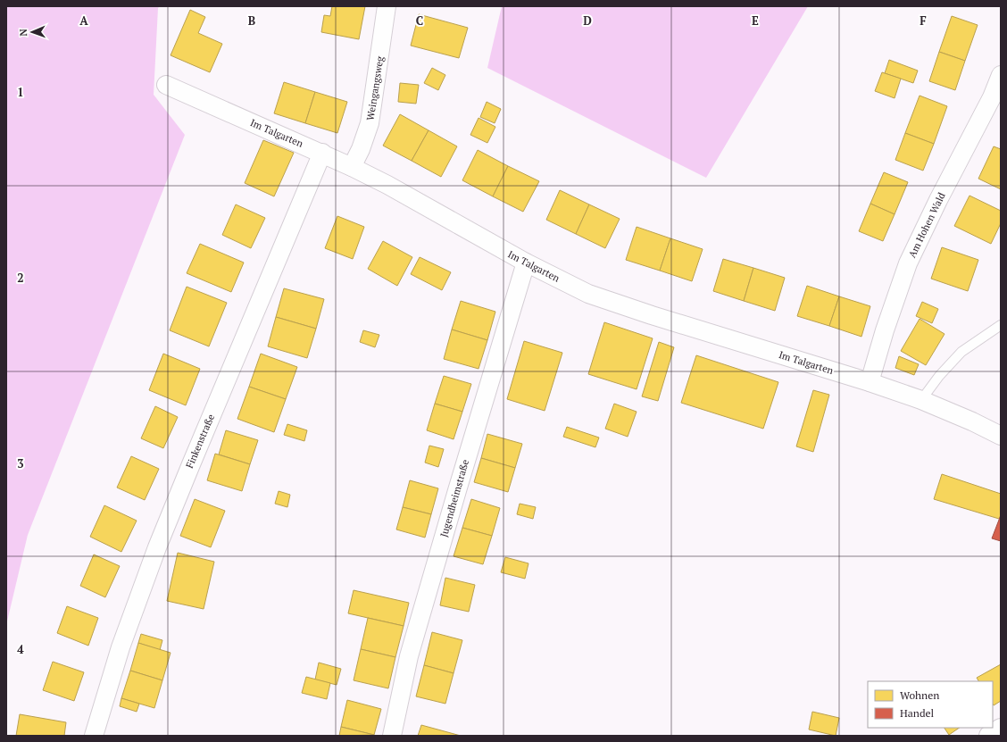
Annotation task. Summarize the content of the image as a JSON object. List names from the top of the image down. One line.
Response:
{"streets":{"street":["Weingangsweg","Im Talgarten","Am Hohen Wald","Finkenstraße","Jugendheimstraße"]},"crossings":[["Weingangsweg","Im Talgarten"],["Im Talgarten","Am Hohen Wald"],["Im Talgarten","Finkenstraße"],["Im Talgarten","Jugendheimstraße"]],"legend":["Wohnen","Handel"],"north":"left","grid":{"columns":["A","B","C","D","E","F"],"rows":["1","2","3","4"]}}
